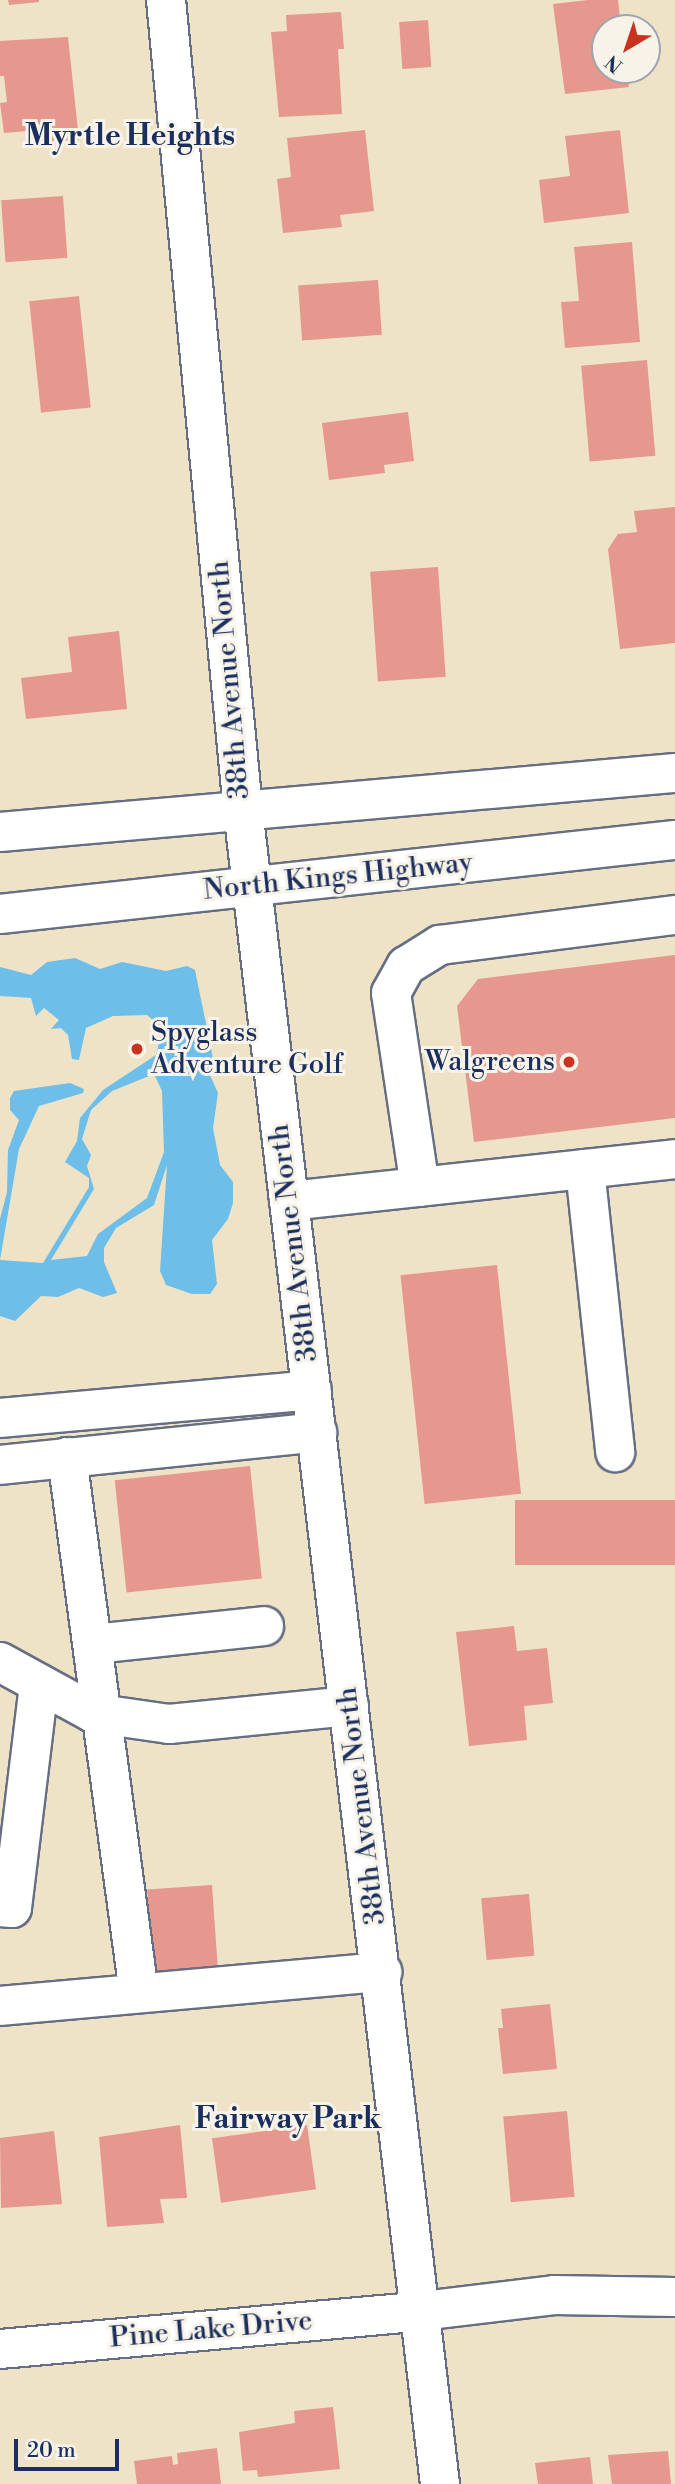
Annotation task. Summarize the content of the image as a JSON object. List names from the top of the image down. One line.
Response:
{"streets":{"main road":["38th Avenue North","North Kings Highway","Pine Lake Drive"]},"crossings":[["38th Avenue North","North Kings Highway"],["38th Avenue North","Pine Lake Drive"]],"districts":["Myrtle Heights","Fairway Park"],"places":["Spyglass Adventure Golf","Walgreens"],"scale_bar":"20 m","north":"bottom left"}
